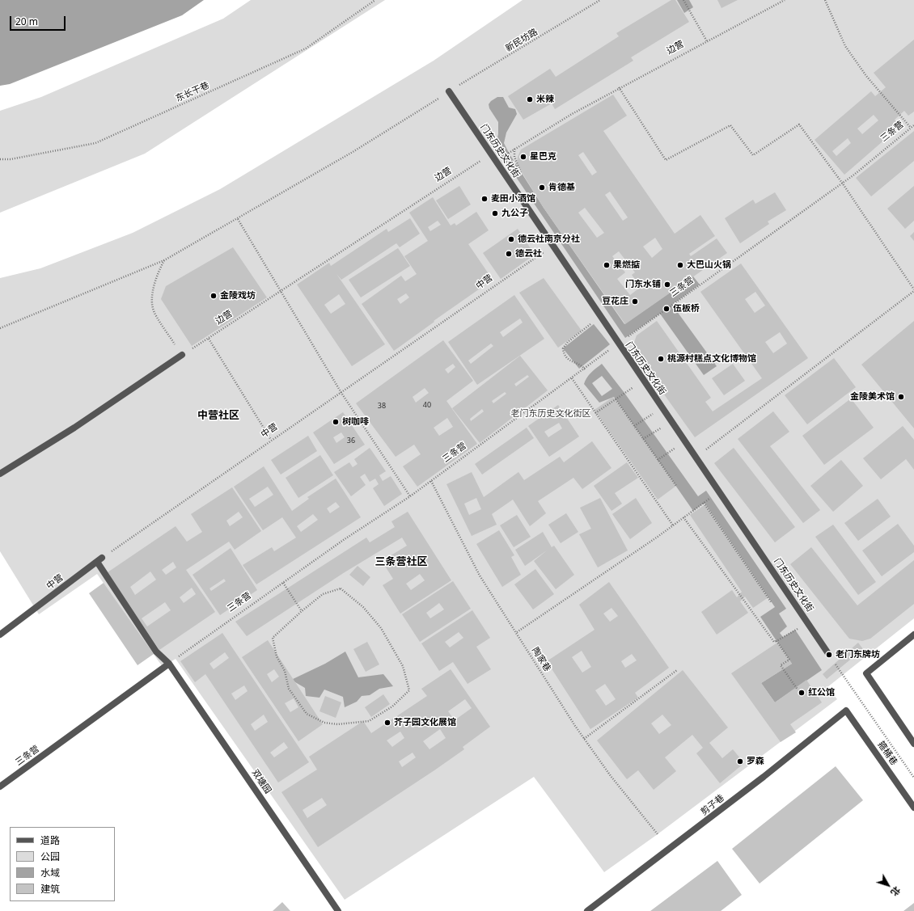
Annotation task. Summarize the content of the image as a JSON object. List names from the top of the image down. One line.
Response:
{"streets":{"street":["三条营","门东历史文化街","中营","箍桶巷","双塘园","剪子巷"],"path":["新民坊路","边营","东长干巷","陶家巷"]},"crossings":[["新民坊路","门东历史文化街"],["边营","门东历史文化街"],["三条营","门东历史文化街"],["三条营","陶家巷"],["三条营","双塘园"],["门东历史文化街","中营"],["中营","双塘园"],["箍桶巷","剪子巷"]],"districts":["中营社区","三条营社区"],"parks":["老门东历史文化街区"],"places":["米辣","星巴克","肯德基","麦田小酒馆","九公子","德云社南京分社","德云社","果燃掂","大巴山火锅","门东水铺","金陵戏坊","豆花庄","伍板桥","桃源村糕点文化博物馆","金陵美术馆","树咖啡","老门东牌坊","红公馆","芥子园文化展馆","罗森"],"house_numbers":["40","38","36"],"legend":["道路","公园","水域","建筑"],"scale_bar":"20 m","north":"bottom right"}
